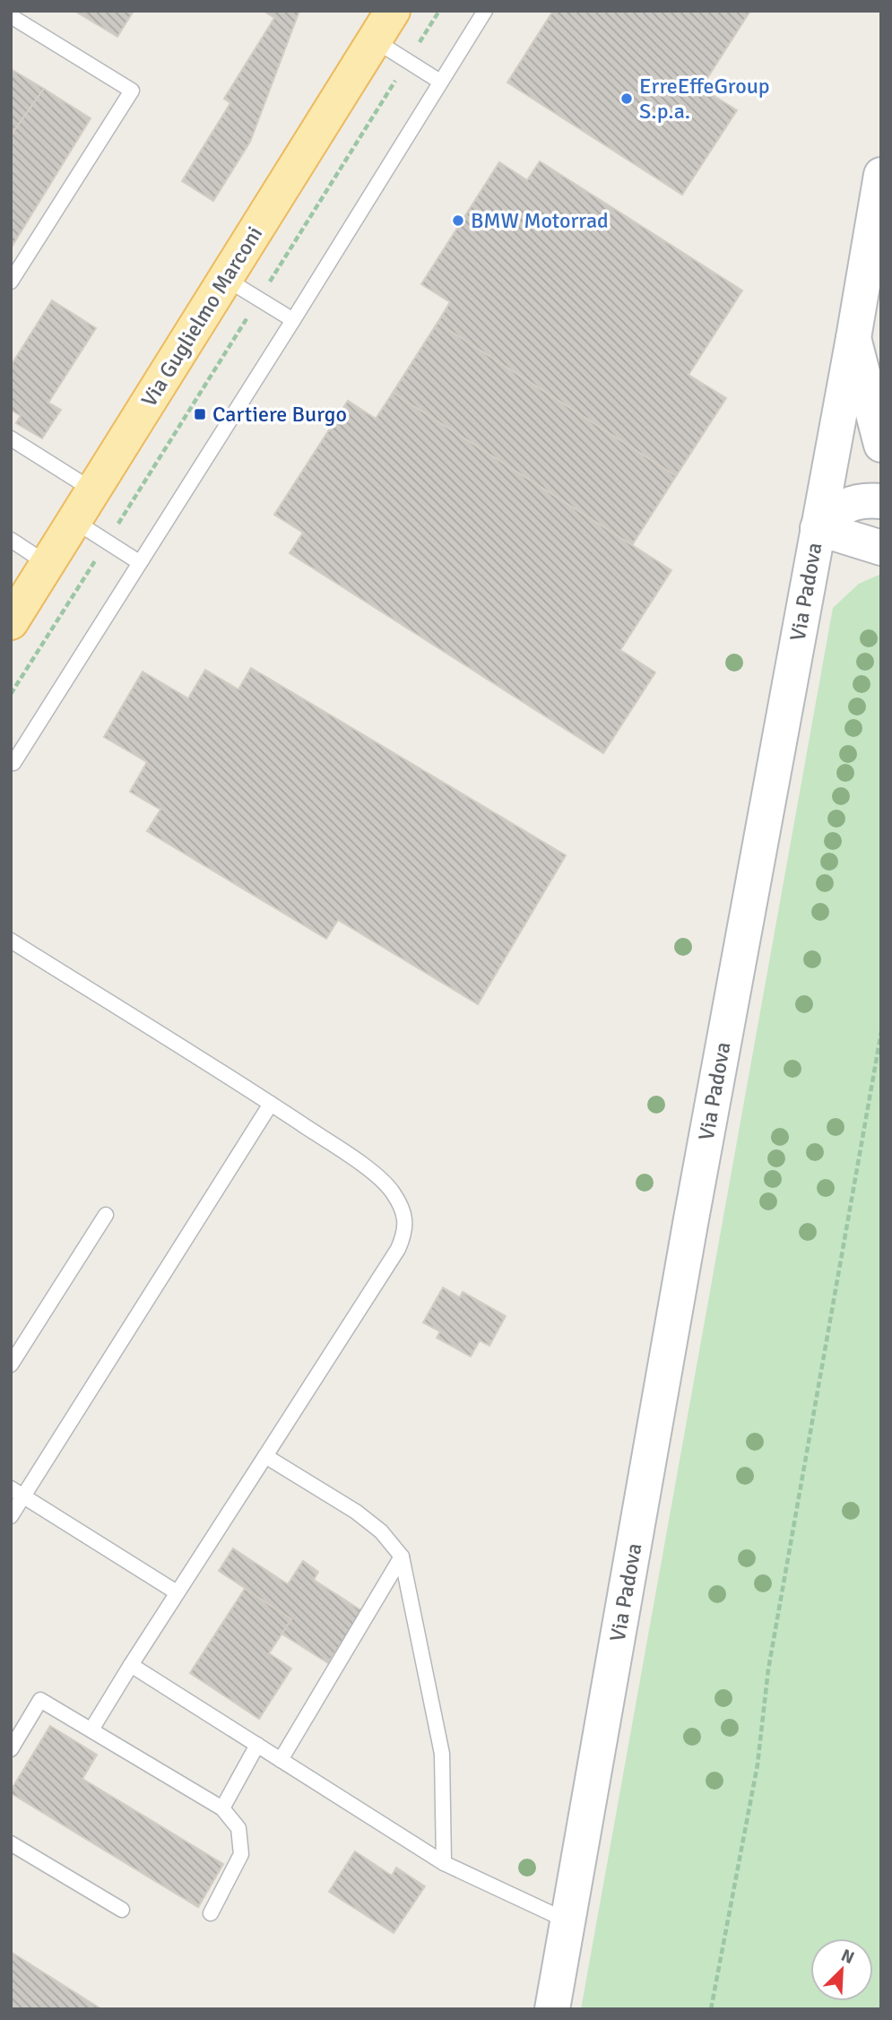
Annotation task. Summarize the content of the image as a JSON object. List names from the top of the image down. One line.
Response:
{"streets":{"main road":["Via Guglielmo Marconi","Via Padova"]},"places":{"other":["ErreEffeGroup S.p.a.","BMW Motorrad"],"transit":["Cartiere Burgo"]},"north":"top right"}
